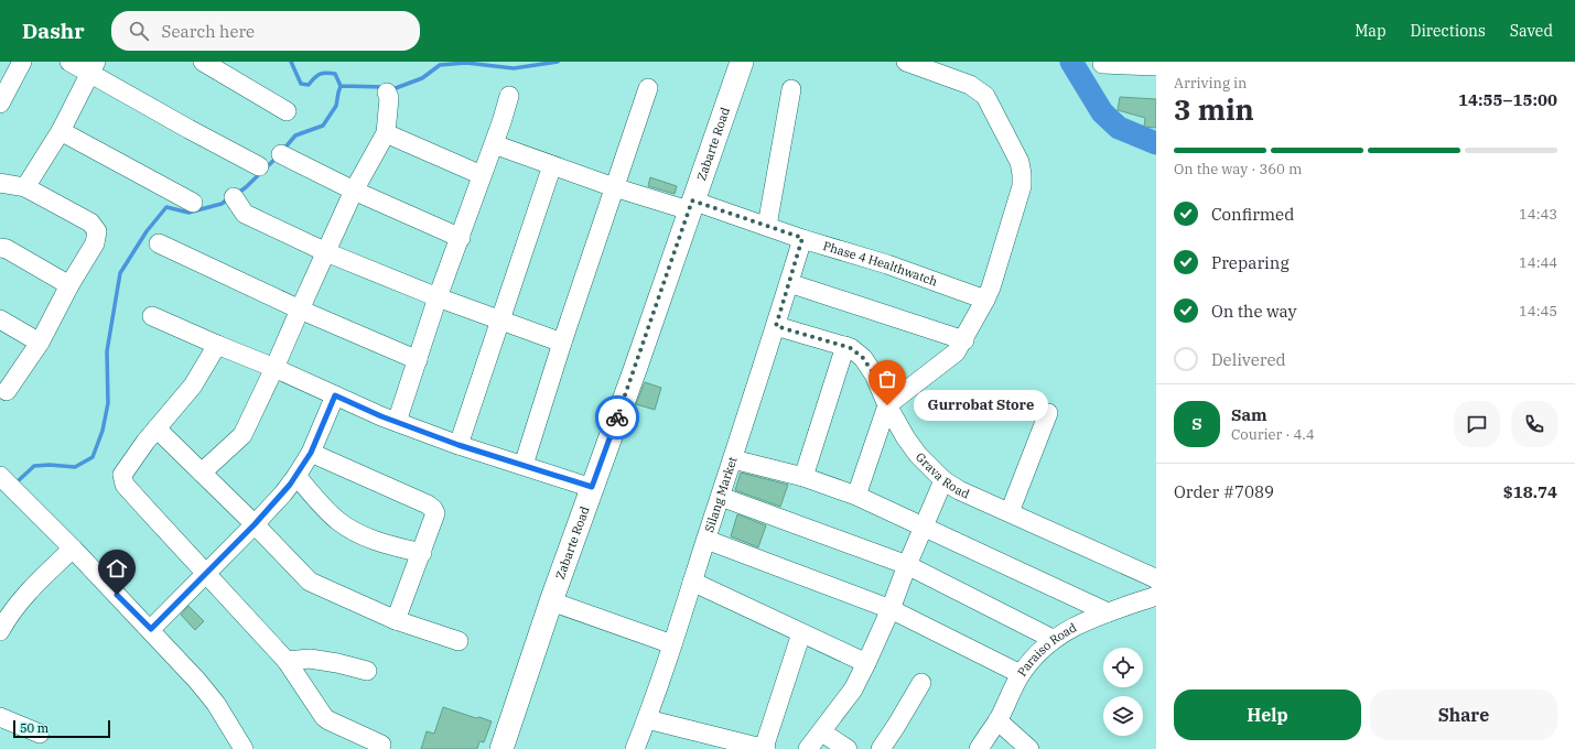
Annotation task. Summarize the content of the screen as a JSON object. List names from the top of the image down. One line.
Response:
{"streets":{"main road":["Zabarte Road"],"street":["Phase 4 Healthwatch","Grava Road","Silang Market","Paraiso Road"]},"crossings":[["Zabarte Road","Phase 4 Healthwatch"],["Phase 4 Healthwatch","Silang Market"],["Grava Road","Silang Market"]],"places":["Gurrobat Store"],"scale_bar":"50 m","page":{"header":"Dashr","search":"Search here","nav":["Map","Directions","Saved"],"heading":["3 min","Arriving in","14:55–15:00"],"panel":["Sam","Courier · 4.4","Order #7089","$18.74"],"bar":"On the way · 360 m","list":[["Confirmed","14:43"],["Preparing","14:44"],["On the way","14:45"],"Delivered"],"bubble":"Gurrobat Store","round":"S","buttons":["Help","Share"],"scale":"50 m"}}
